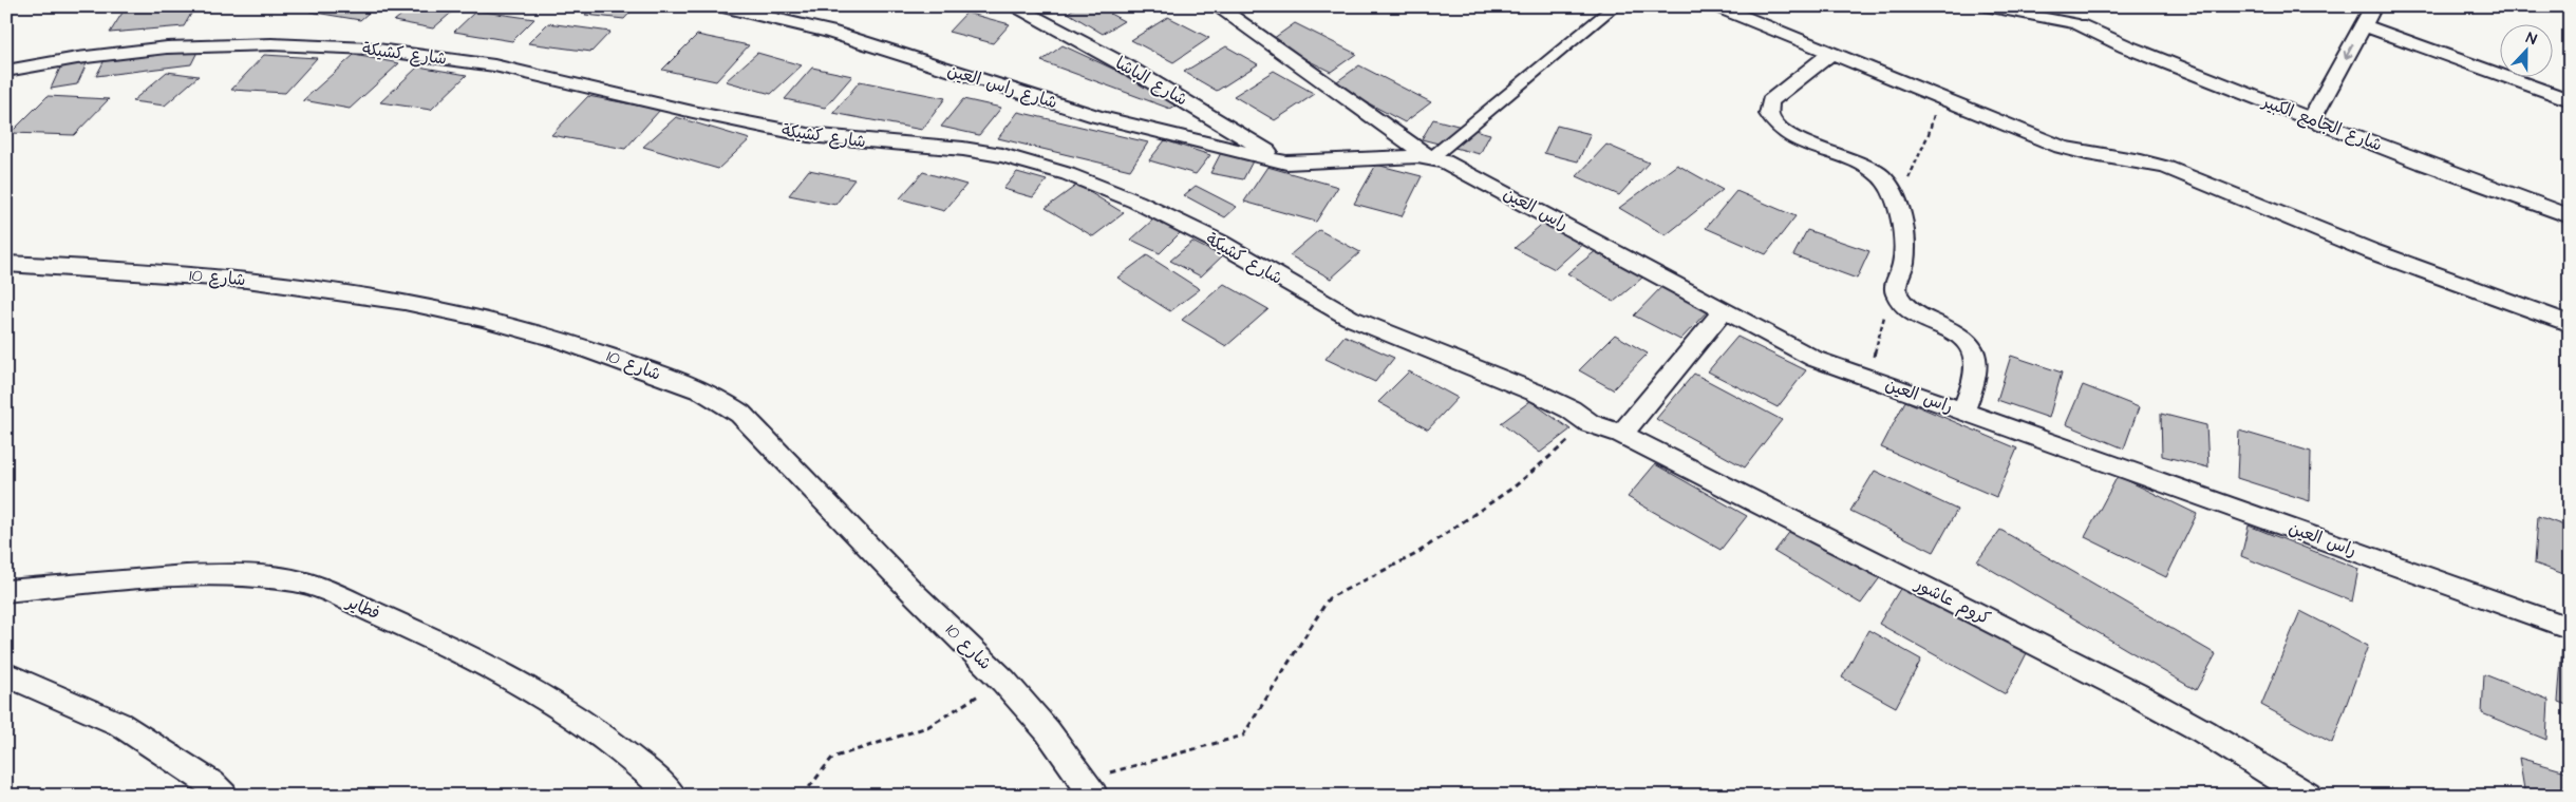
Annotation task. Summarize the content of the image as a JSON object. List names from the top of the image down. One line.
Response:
{"streets":{"street":["شارع كشيكة","شارع الباشا","شارع راس العين","شارع الجامع الكبير","راس العين","شارع 10","كروم عاشور","فطاير"]},"crossings":[["شارع كشيكة","كروم عاشور"],["شارع الباشا","شارع راس العين"],["شارع الباشا","راس العين"],["شارع راس العين","راس العين"]],"north":"top"}
